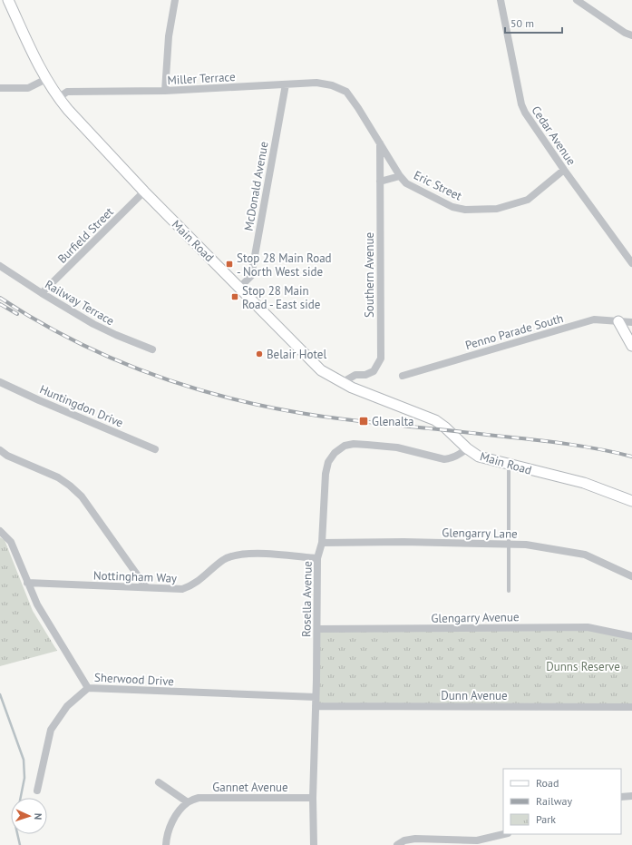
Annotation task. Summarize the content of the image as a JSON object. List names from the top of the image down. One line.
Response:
{"streets":{"main road":["Main Road"],"street":["Miller Terrace","Cedar Avenue","Eric Street","McDonald Avenue","Burfield Street","Southern Avenue","Railway Terrace","Penno Parade South","Huntingdon Drive","Glengarry Lane","Nottingham Way","Rosella Avenue","Glengarry Avenue","Sherwood Drive","Dunn Avenue","Gannet Avenue"]},"crossings":[["Miller Terrace","McDonald Avenue"],["Miller Terrace","Main Road"],["Miller Terrace","Southern Avenue"],["Cedar Avenue","Eric Street"],["Eric Street","Southern Avenue"],["McDonald Avenue","Main Road"],["Burfield Street","Main Road"],["Burfield Street","Railway Terrace"],["Main Road","Southern Avenue"],["Main Road","Rosella Avenue"],["Glengarry Lane","Rosella Avenue"],["Nottingham Way","Rosella Avenue"],["Nottingham Way","Sherwood Drive"],["Rosella Avenue","Glengarry Avenue"],["Rosella Avenue","Sherwood Drive"],["Rosella Avenue","Dunn Avenue"],["Rosella Avenue","Gannet Avenue"]],"parks":["Dunns Reserve"],"places":{"transit":["Stop 28 Main Road - North West side","Stop 28 Main Road - East side","Glenalta"],"other":["Belair Hotel"]},"legend":["Road","Railway","Park"],"scale_bar":"50 m","north":"right"}
